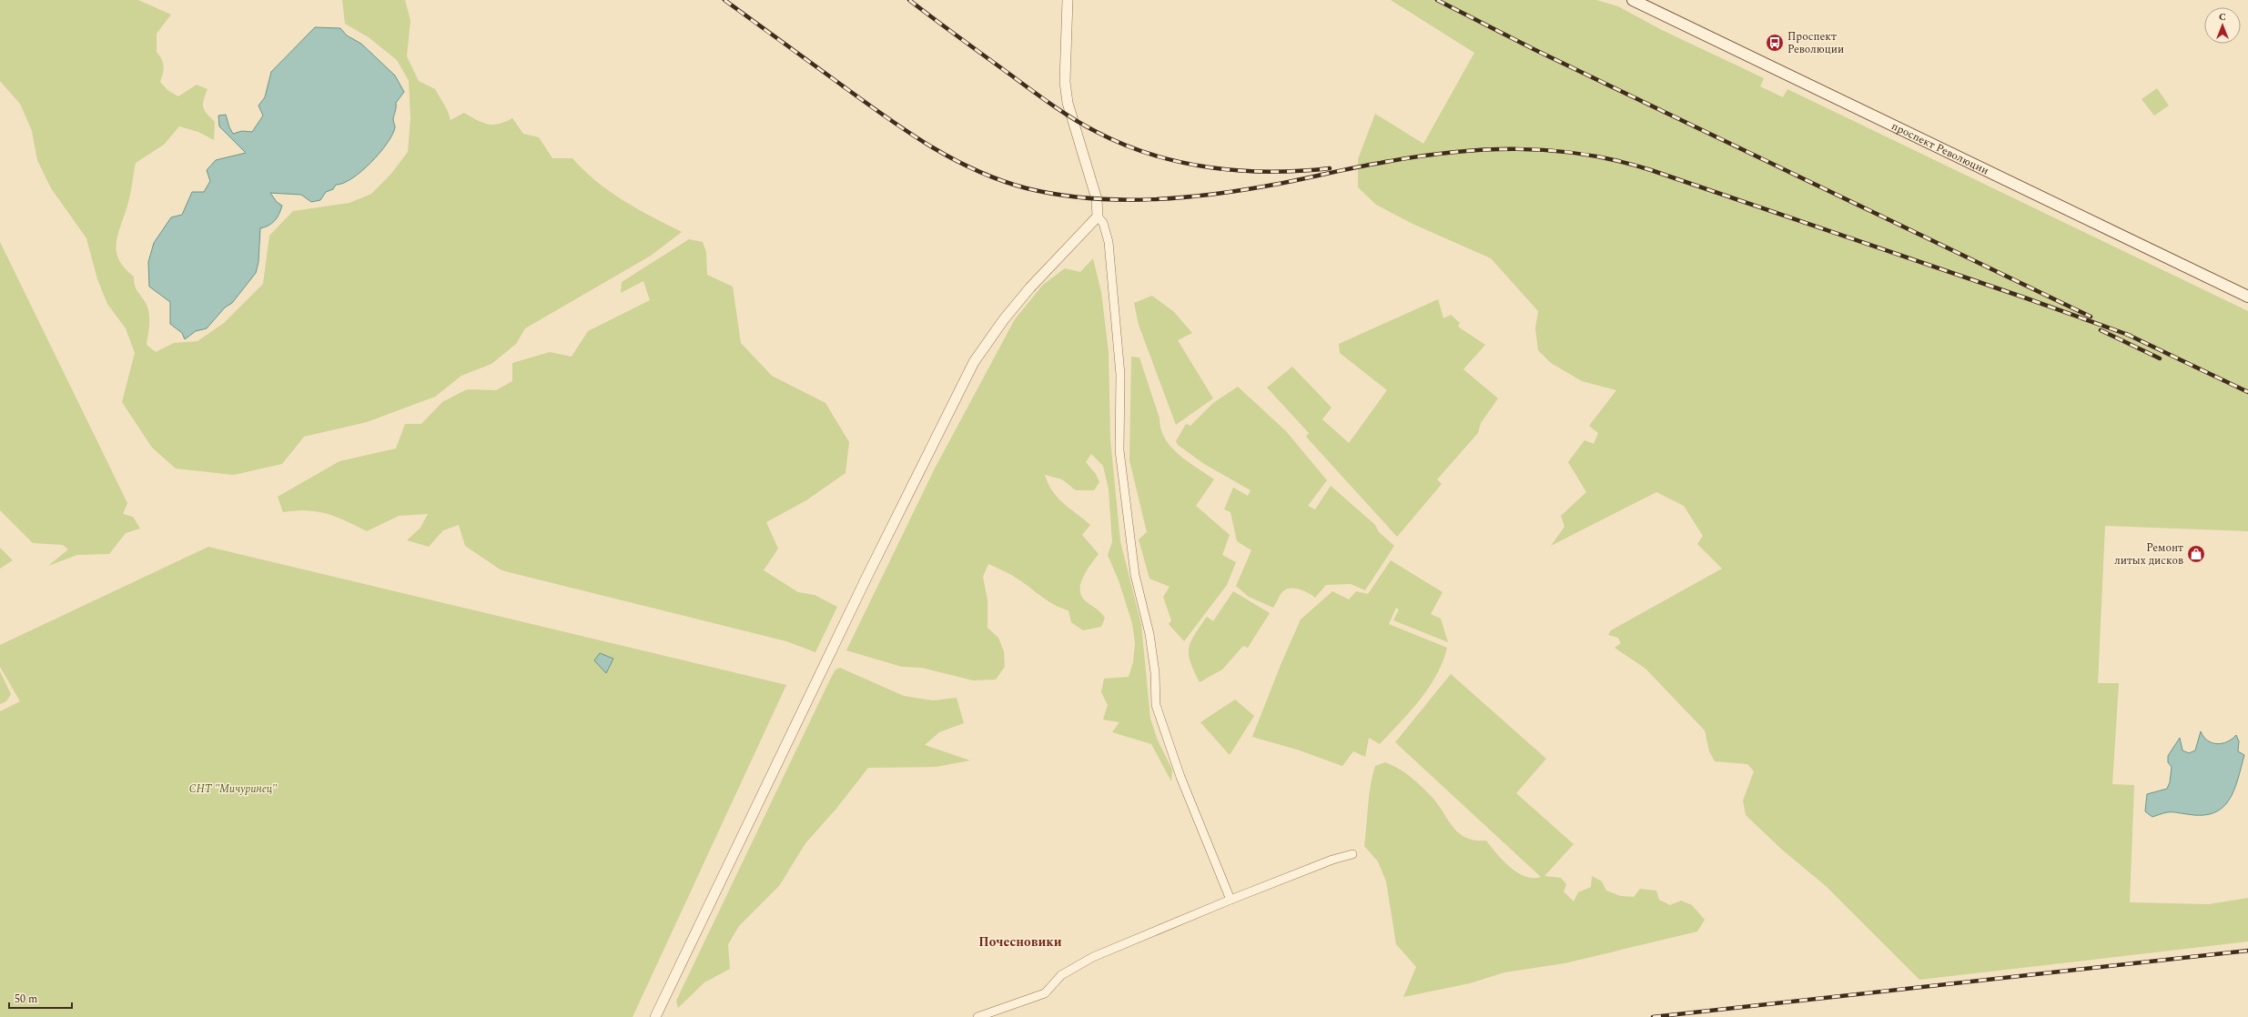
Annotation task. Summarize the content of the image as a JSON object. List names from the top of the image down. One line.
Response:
{"streets":{"main road":["проспект Революции"]},"districts":["Почесновики"],"parks":["СНТ \"Мичуринец\""],"places":{"bus stop":["Проспект Революции"],"shop":["Ремонт литых дисков"]},"scale_bar":"50 m","north":"top"}
